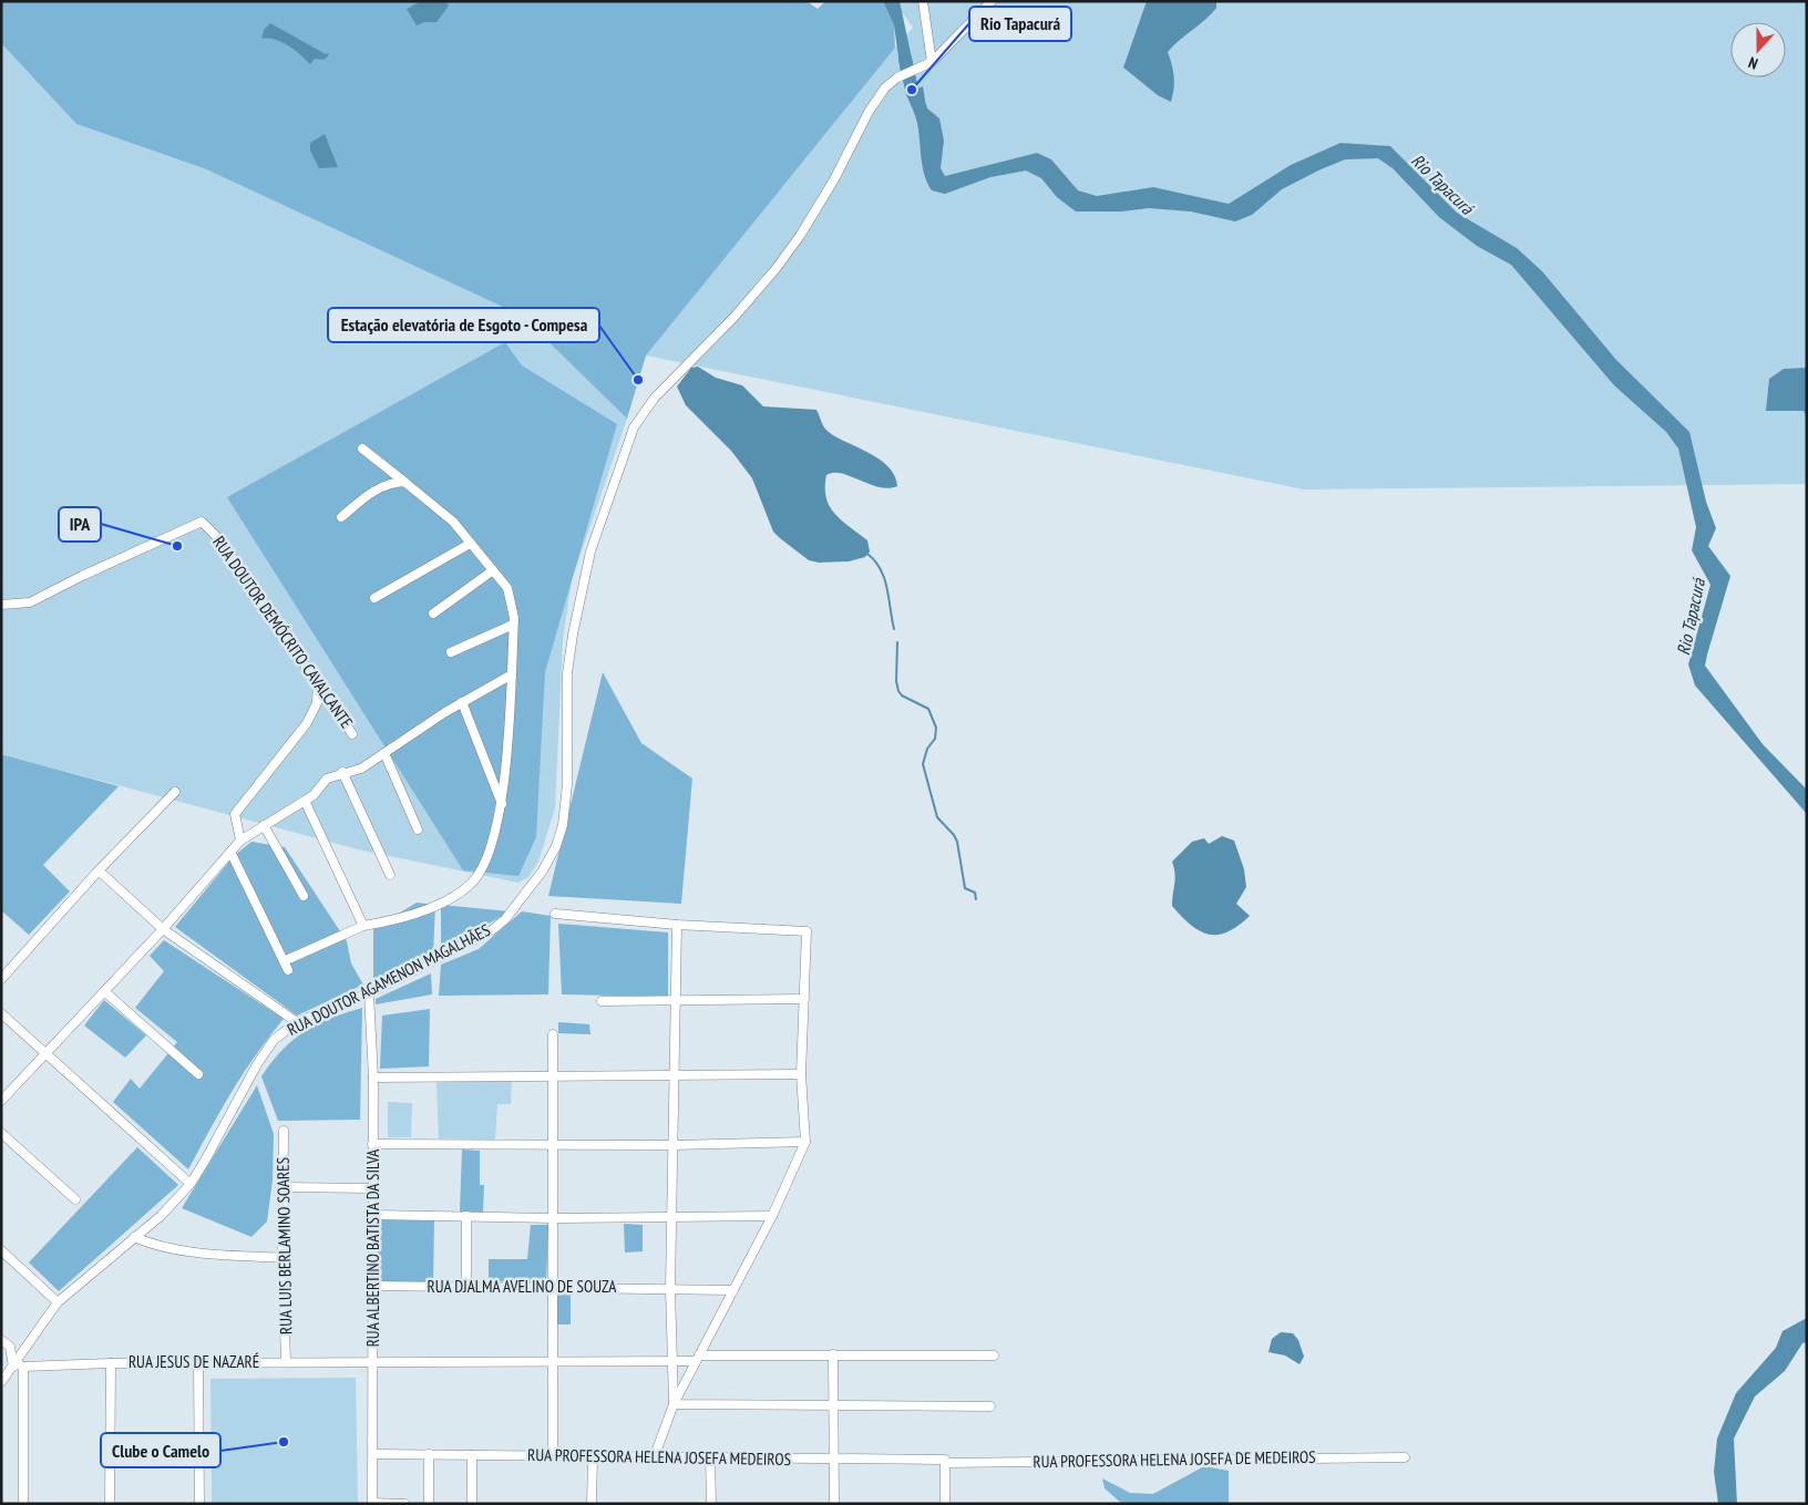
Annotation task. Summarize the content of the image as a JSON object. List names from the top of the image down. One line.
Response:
{"streets":{"street":["RUA DOUTOR DEMÓCRITO CAVALCANTE","RUA DOUTOR AGAMENON MAGALHÃES","RUA LUIS BERLAMINO SOARES","RUA ALBERTINO BATISTA DA SILVA","RUA DJALMA AVELINO DE SOUZA","RUA JESUS DE NAZARÉ","RUA PROFESSORA HELENA JOSEFA MEDEIROS","RUA PROFESSORA HELENA JOSEFA DE MEDEIROS"]},"crossings":[["RUA DOUTOR AGAMENON MAGALHÃES","RUA ALBERTINO BATISTA DA SILVA"],["RUA DOUTOR AGAMENON MAGALHÃES","RUA JESUS DE NAZARÉ"],["RUA LUIS BERLAMINO SOARES","RUA JESUS DE NAZARÉ"],["RUA ALBERTINO BATISTA DA SILVA","RUA DJALMA AVELINO DE SOUZA"],["RUA ALBERTINO BATISTA DA SILVA","RUA JESUS DE NAZARÉ"],["RUA ALBERTINO BATISTA DA SILVA","RUA PROFESSORA HELENA JOSEFA MEDEIROS"],["RUA PROFESSORA HELENA JOSEFA MEDEIROS","RUA PROFESSORA HELENA JOSEFA DE MEDEIROS"]],"water":["Rio Tapacurá"],"places":["Rio Tapacurá","Estação elevatória de Esgoto - Compesa","IPA","Clube o Camelo"],"north":"bottom"}
